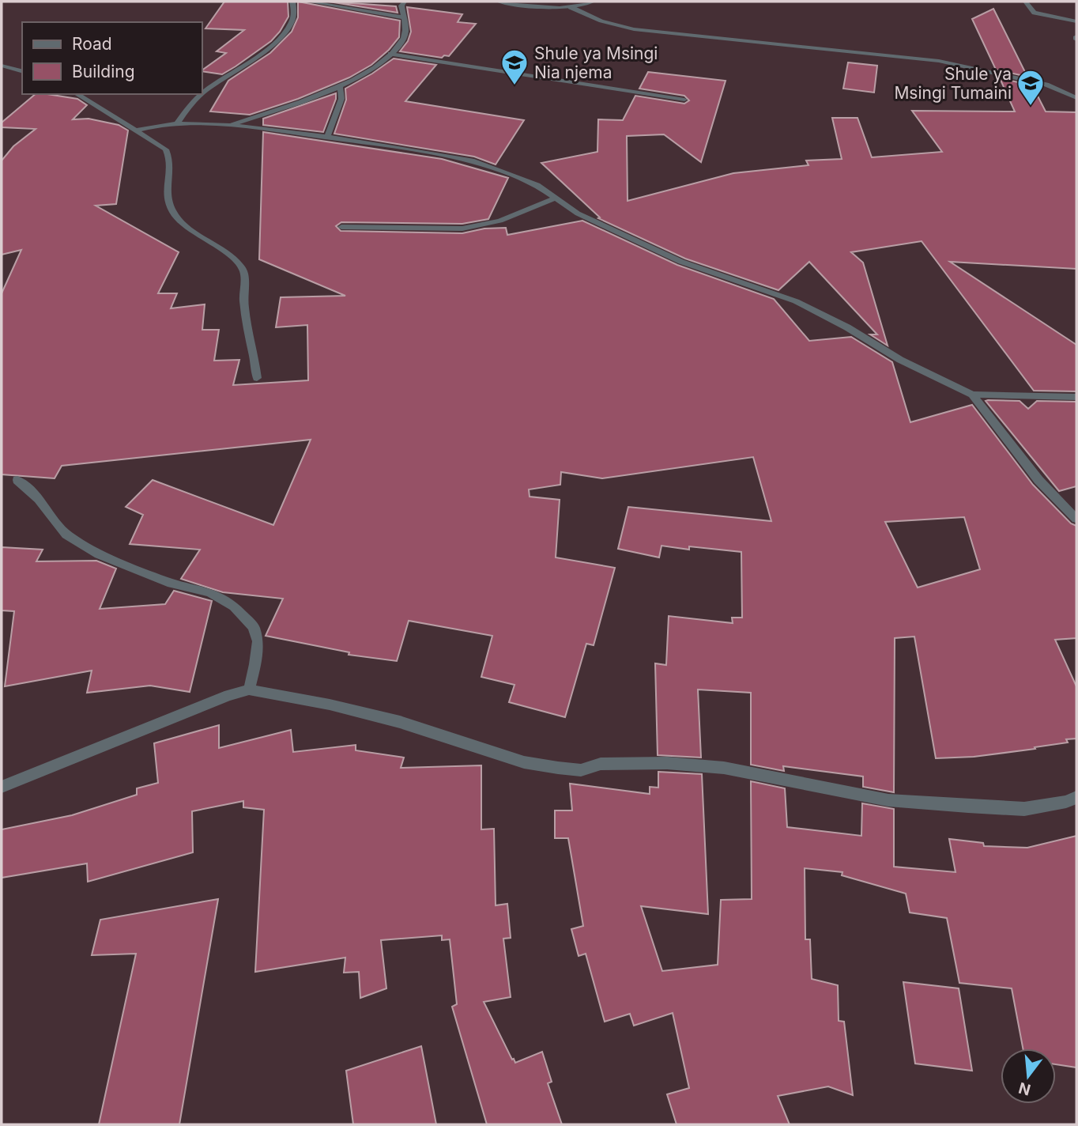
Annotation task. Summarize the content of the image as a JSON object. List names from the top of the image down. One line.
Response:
{"places":{"school or university":["Shule ya Msingi Nia njema","Shule ya Msingi Tumaini"]},"legend":["Road","Building"],"north":"bottom"}
